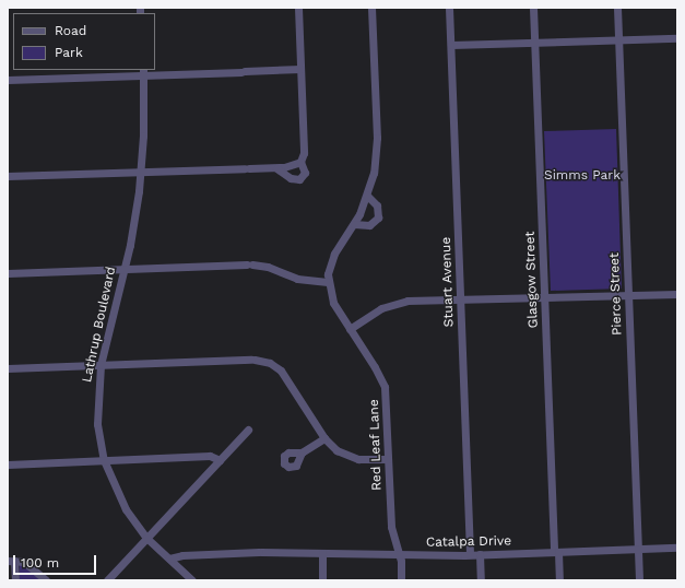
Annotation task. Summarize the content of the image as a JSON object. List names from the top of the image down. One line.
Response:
{"streets":{"street":["Glasgow Street","Stuart Avenue","Pierce Street","Lathrup Boulevard","Red Leaf Lane","Catalpa Drive"]},"crossings":[["Glasgow Street","Catalpa Drive"],["Stuart Avenue","Catalpa Drive"],["Pierce Street","Catalpa Drive"],["Lathrup Boulevard","Catalpa Drive"],["Red Leaf Lane","Catalpa Drive"]],"parks":["Simms Park"],"legend":["Road","Park"],"scale_bar":"100 m"}
